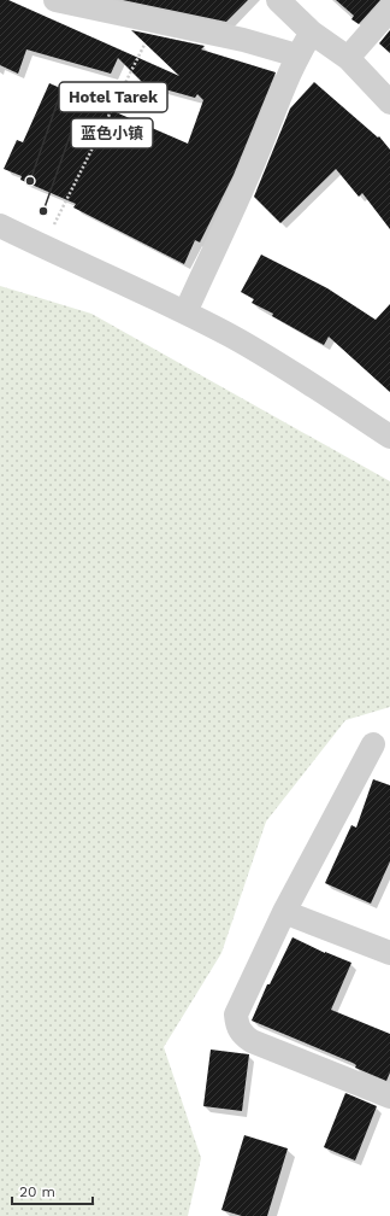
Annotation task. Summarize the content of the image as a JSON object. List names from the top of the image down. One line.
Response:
{"places":["Hotel Tarek","蓝色小镇"],"scale_bar":"20 m"}
